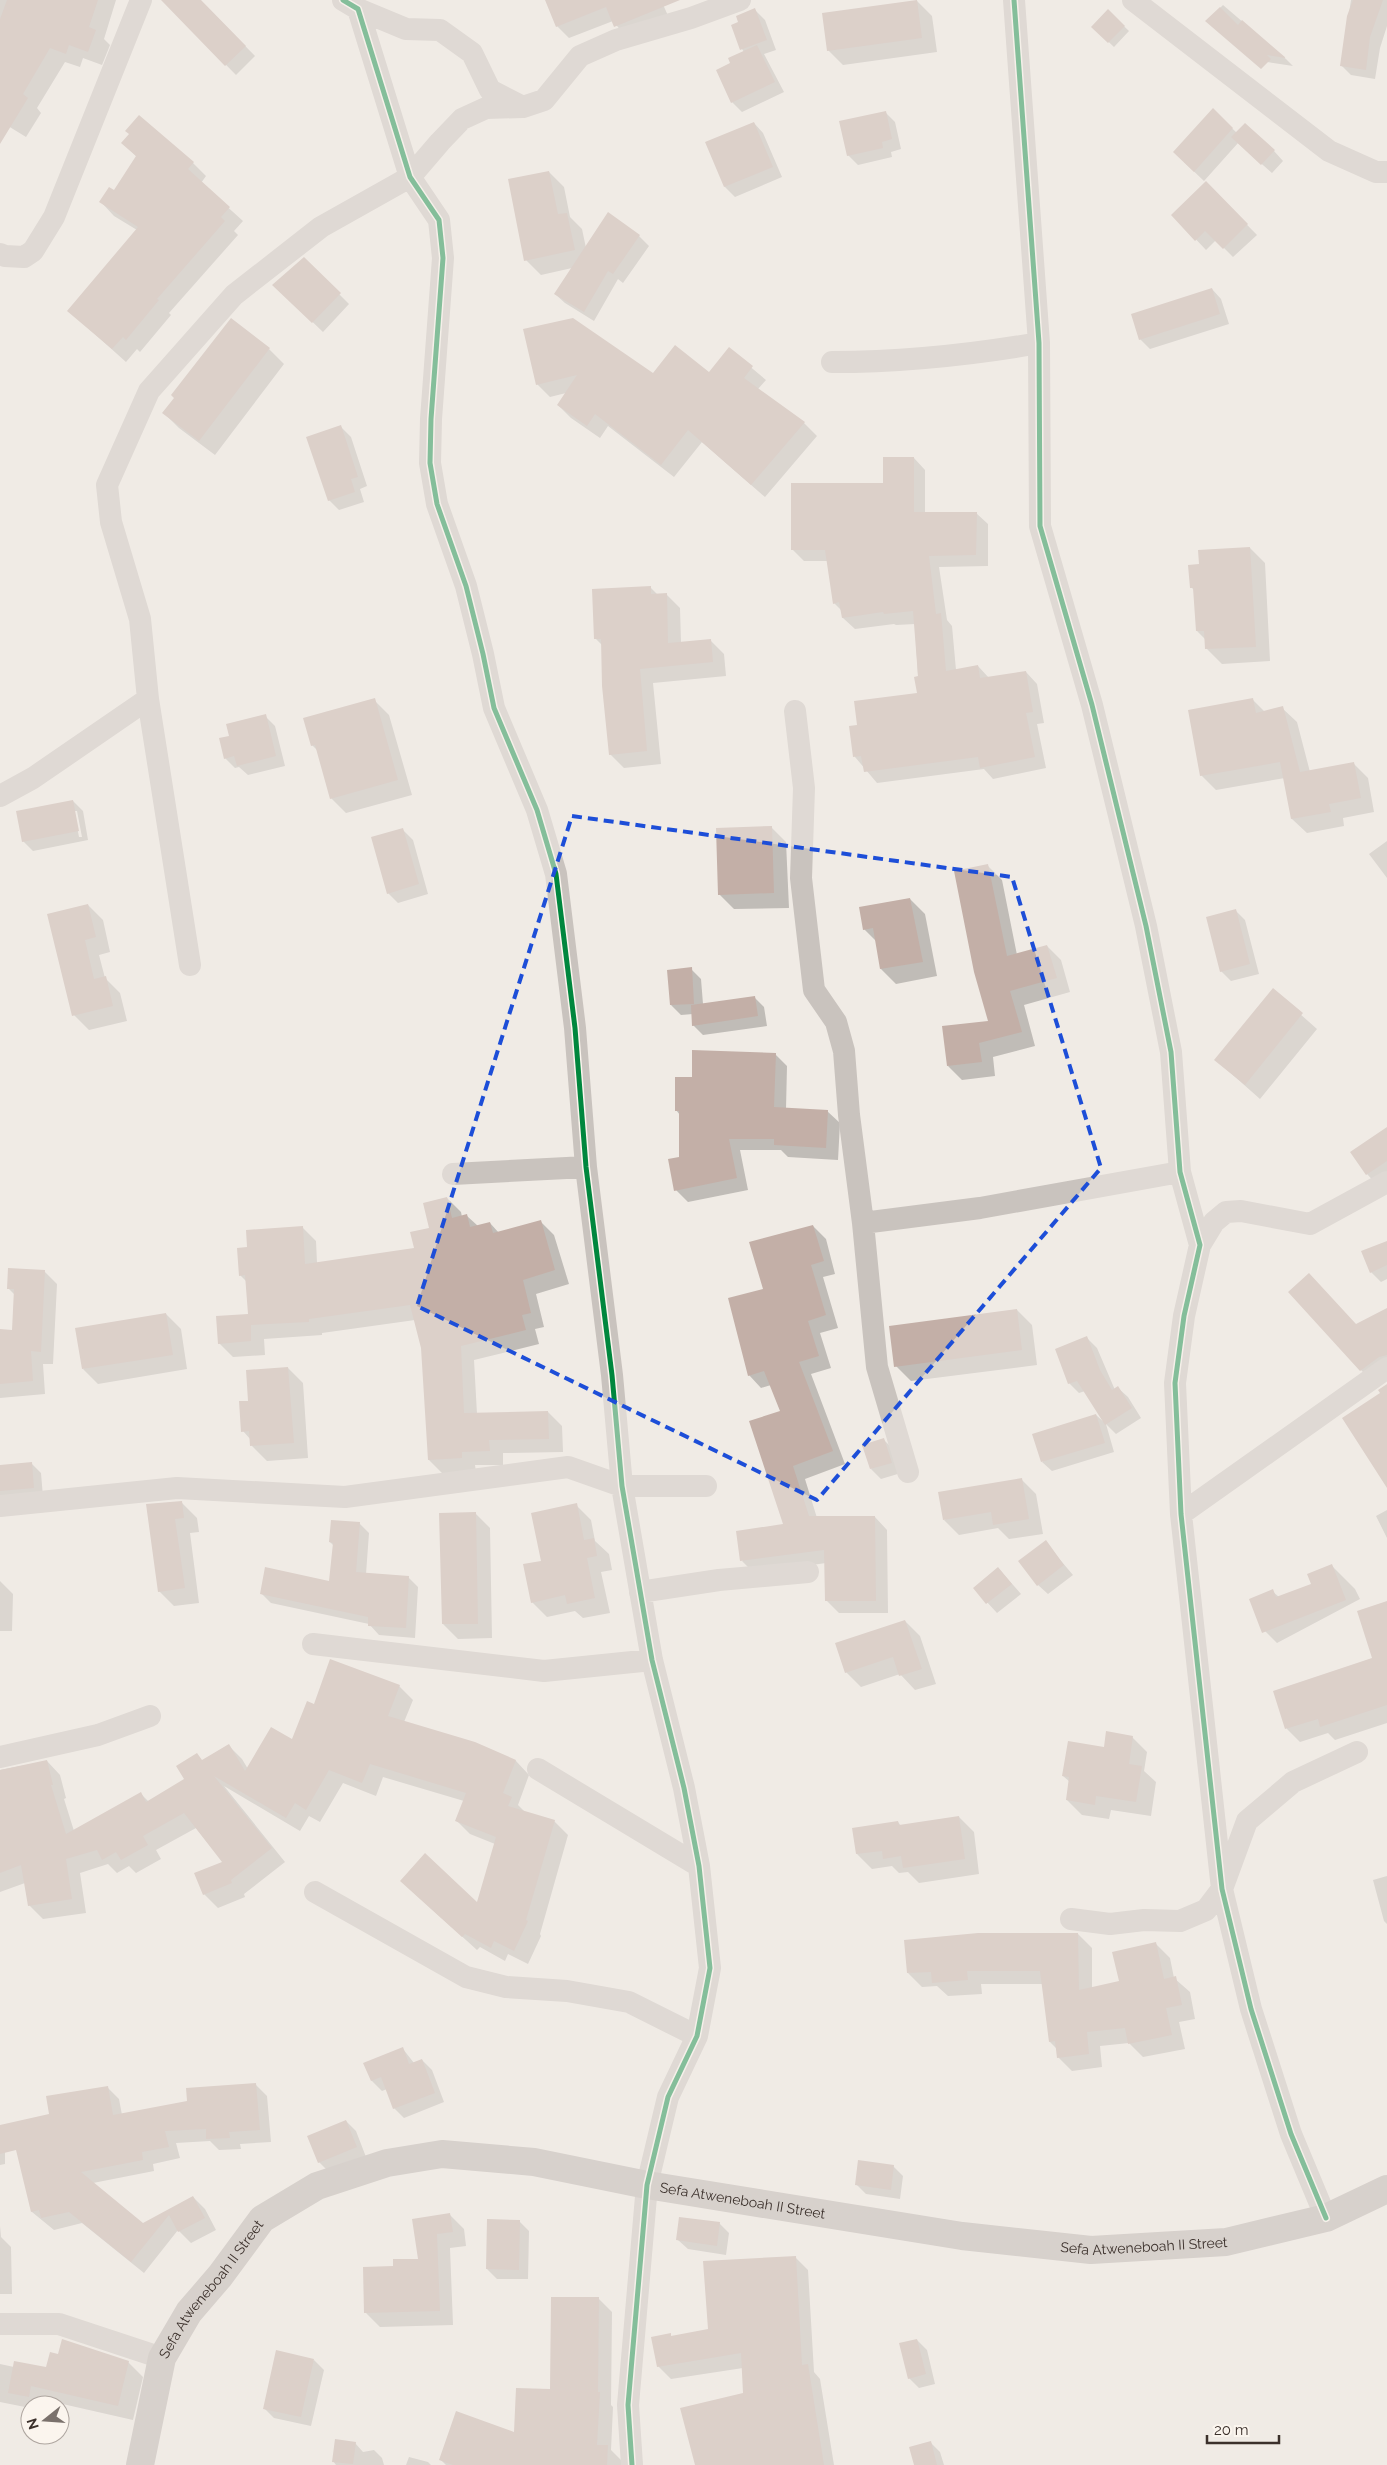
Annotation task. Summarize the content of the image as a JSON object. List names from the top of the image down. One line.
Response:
{"streets":{"main road":["Sefa Atweneboah II Street"]},"scale_bar":"20 m","north":"left"}
